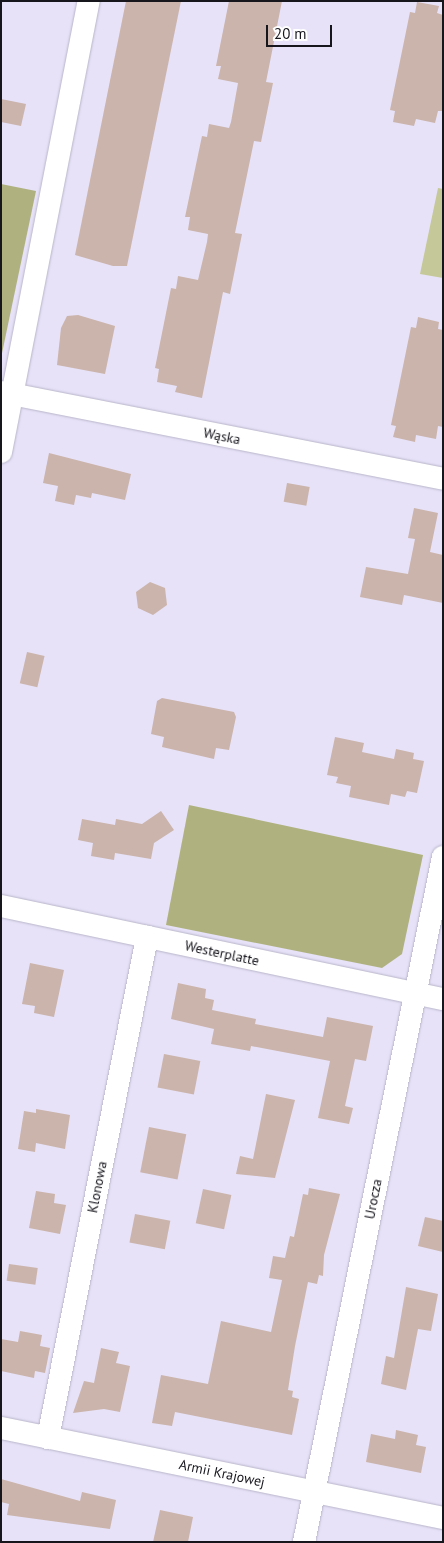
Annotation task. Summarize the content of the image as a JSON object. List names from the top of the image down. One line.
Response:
{"streets":{"street":["Wąska","Westerplatte","Klonowa","Urocza","Armii Krajowej"]},"crossings":[["Westerplatte","Klonowa"],["Westerplatte","Urocza"],["Klonowa","Armii Krajowej"],["Urocza","Armii Krajowej"]],"scale_bar":"20 m"}
